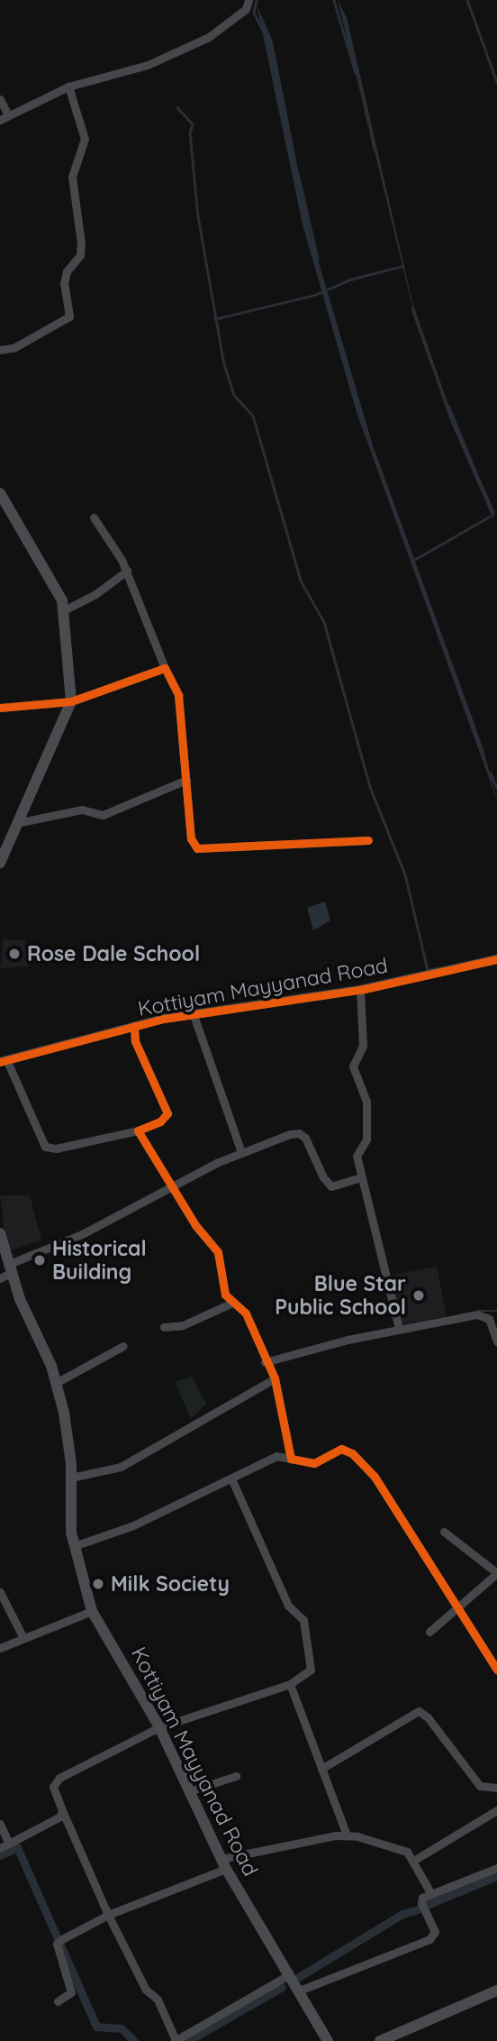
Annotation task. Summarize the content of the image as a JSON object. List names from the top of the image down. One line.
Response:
{"streets":{"main road":["Kottiyam Mayyanad Road"]},"places":["Rose Dale School","Historical Building","Blue Star Public School","Milk Society"]}
